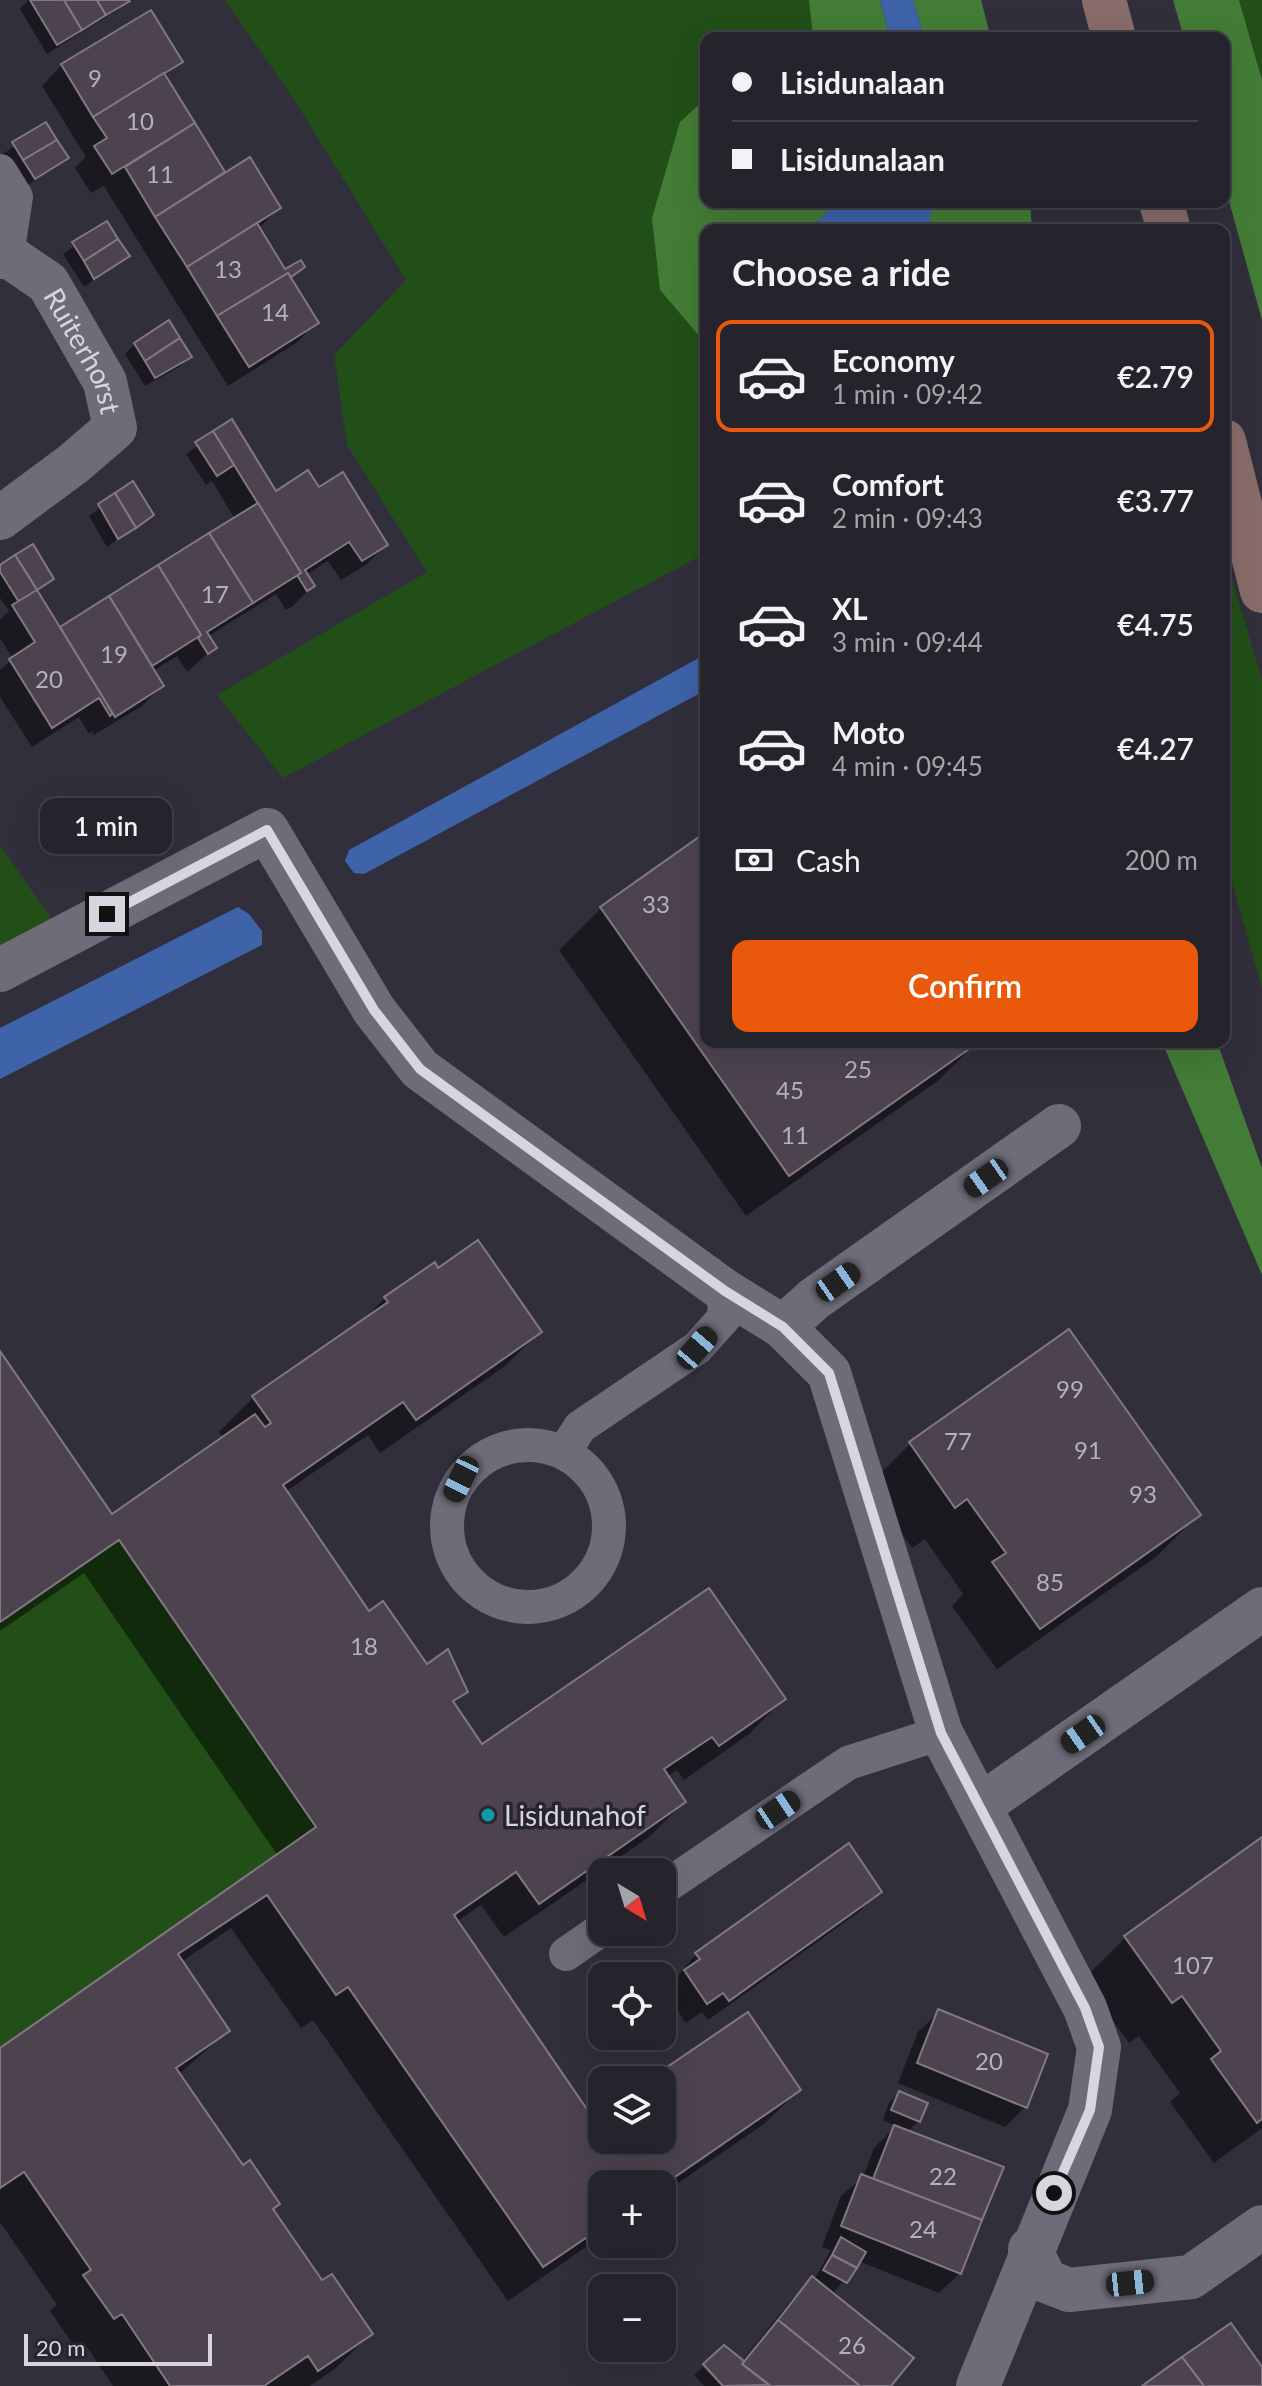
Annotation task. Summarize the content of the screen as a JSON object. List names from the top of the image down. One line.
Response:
{"streets":{"street":["Ruiterhorst"]},"places":["Lisidunahof"],"house_numbers":["9","10","11","13","14","17","19","20","33","25","45","11","99","77","91","93","85","18","107","20","22","24","26"],"scale_bar":"20 m","north":"bottom right","page":{"banner":["Lisidunalaan","Lisidunalaan"],"heading":"Choose a ride","list":[{"name":"Economy","note":"1 min · 09:42","value":"€2.79"},{"name":"Comfort","note":"2 min · 09:43","value":"€3.77"},{"name":"XL","note":"3 min · 09:44","value":"€4.75"},{"name":"Moto","note":"4 min · 09:45","value":"€4.27"}],"bubble":"1 min","pay":["Cash","200 m"],"buttons":"Confirm","map_buttons":["+","−"],"scale":"20 m"}}
